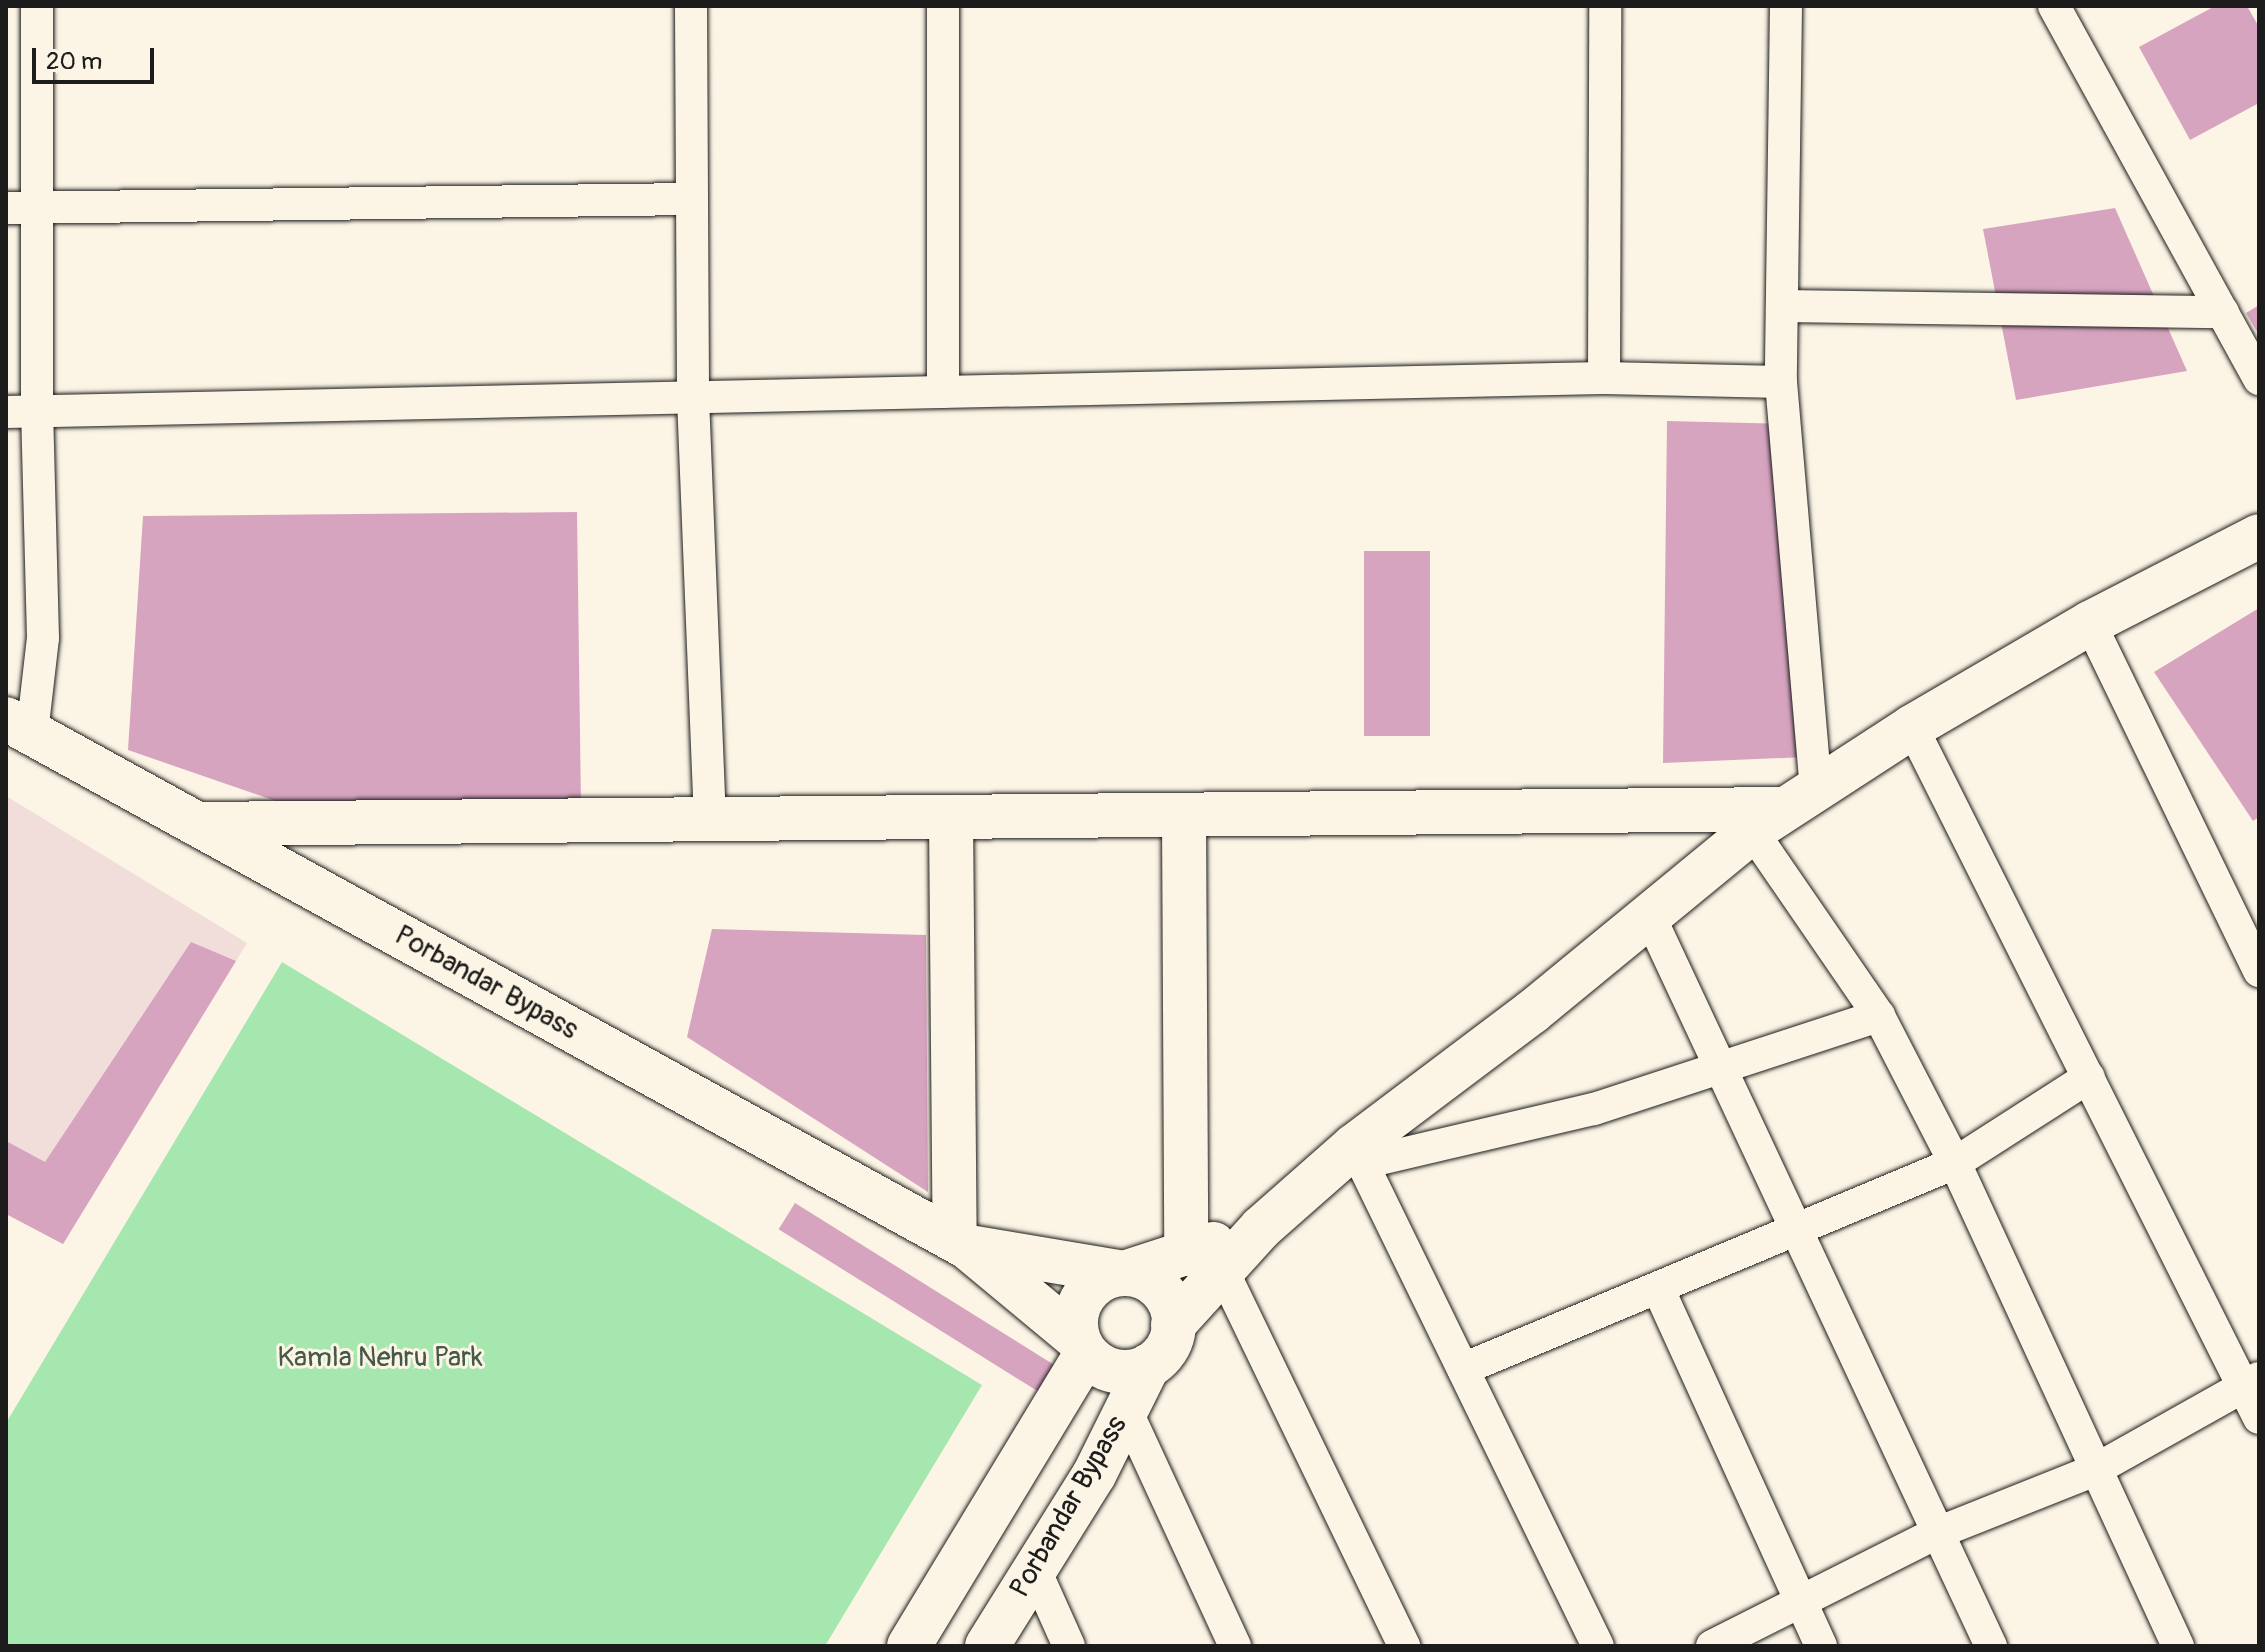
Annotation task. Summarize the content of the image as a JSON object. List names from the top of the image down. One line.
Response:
{"streets":{"main road":["Porbandar Bypass"]},"parks":["Kamla Nehru Park"],"scale_bar":"20 m"}
